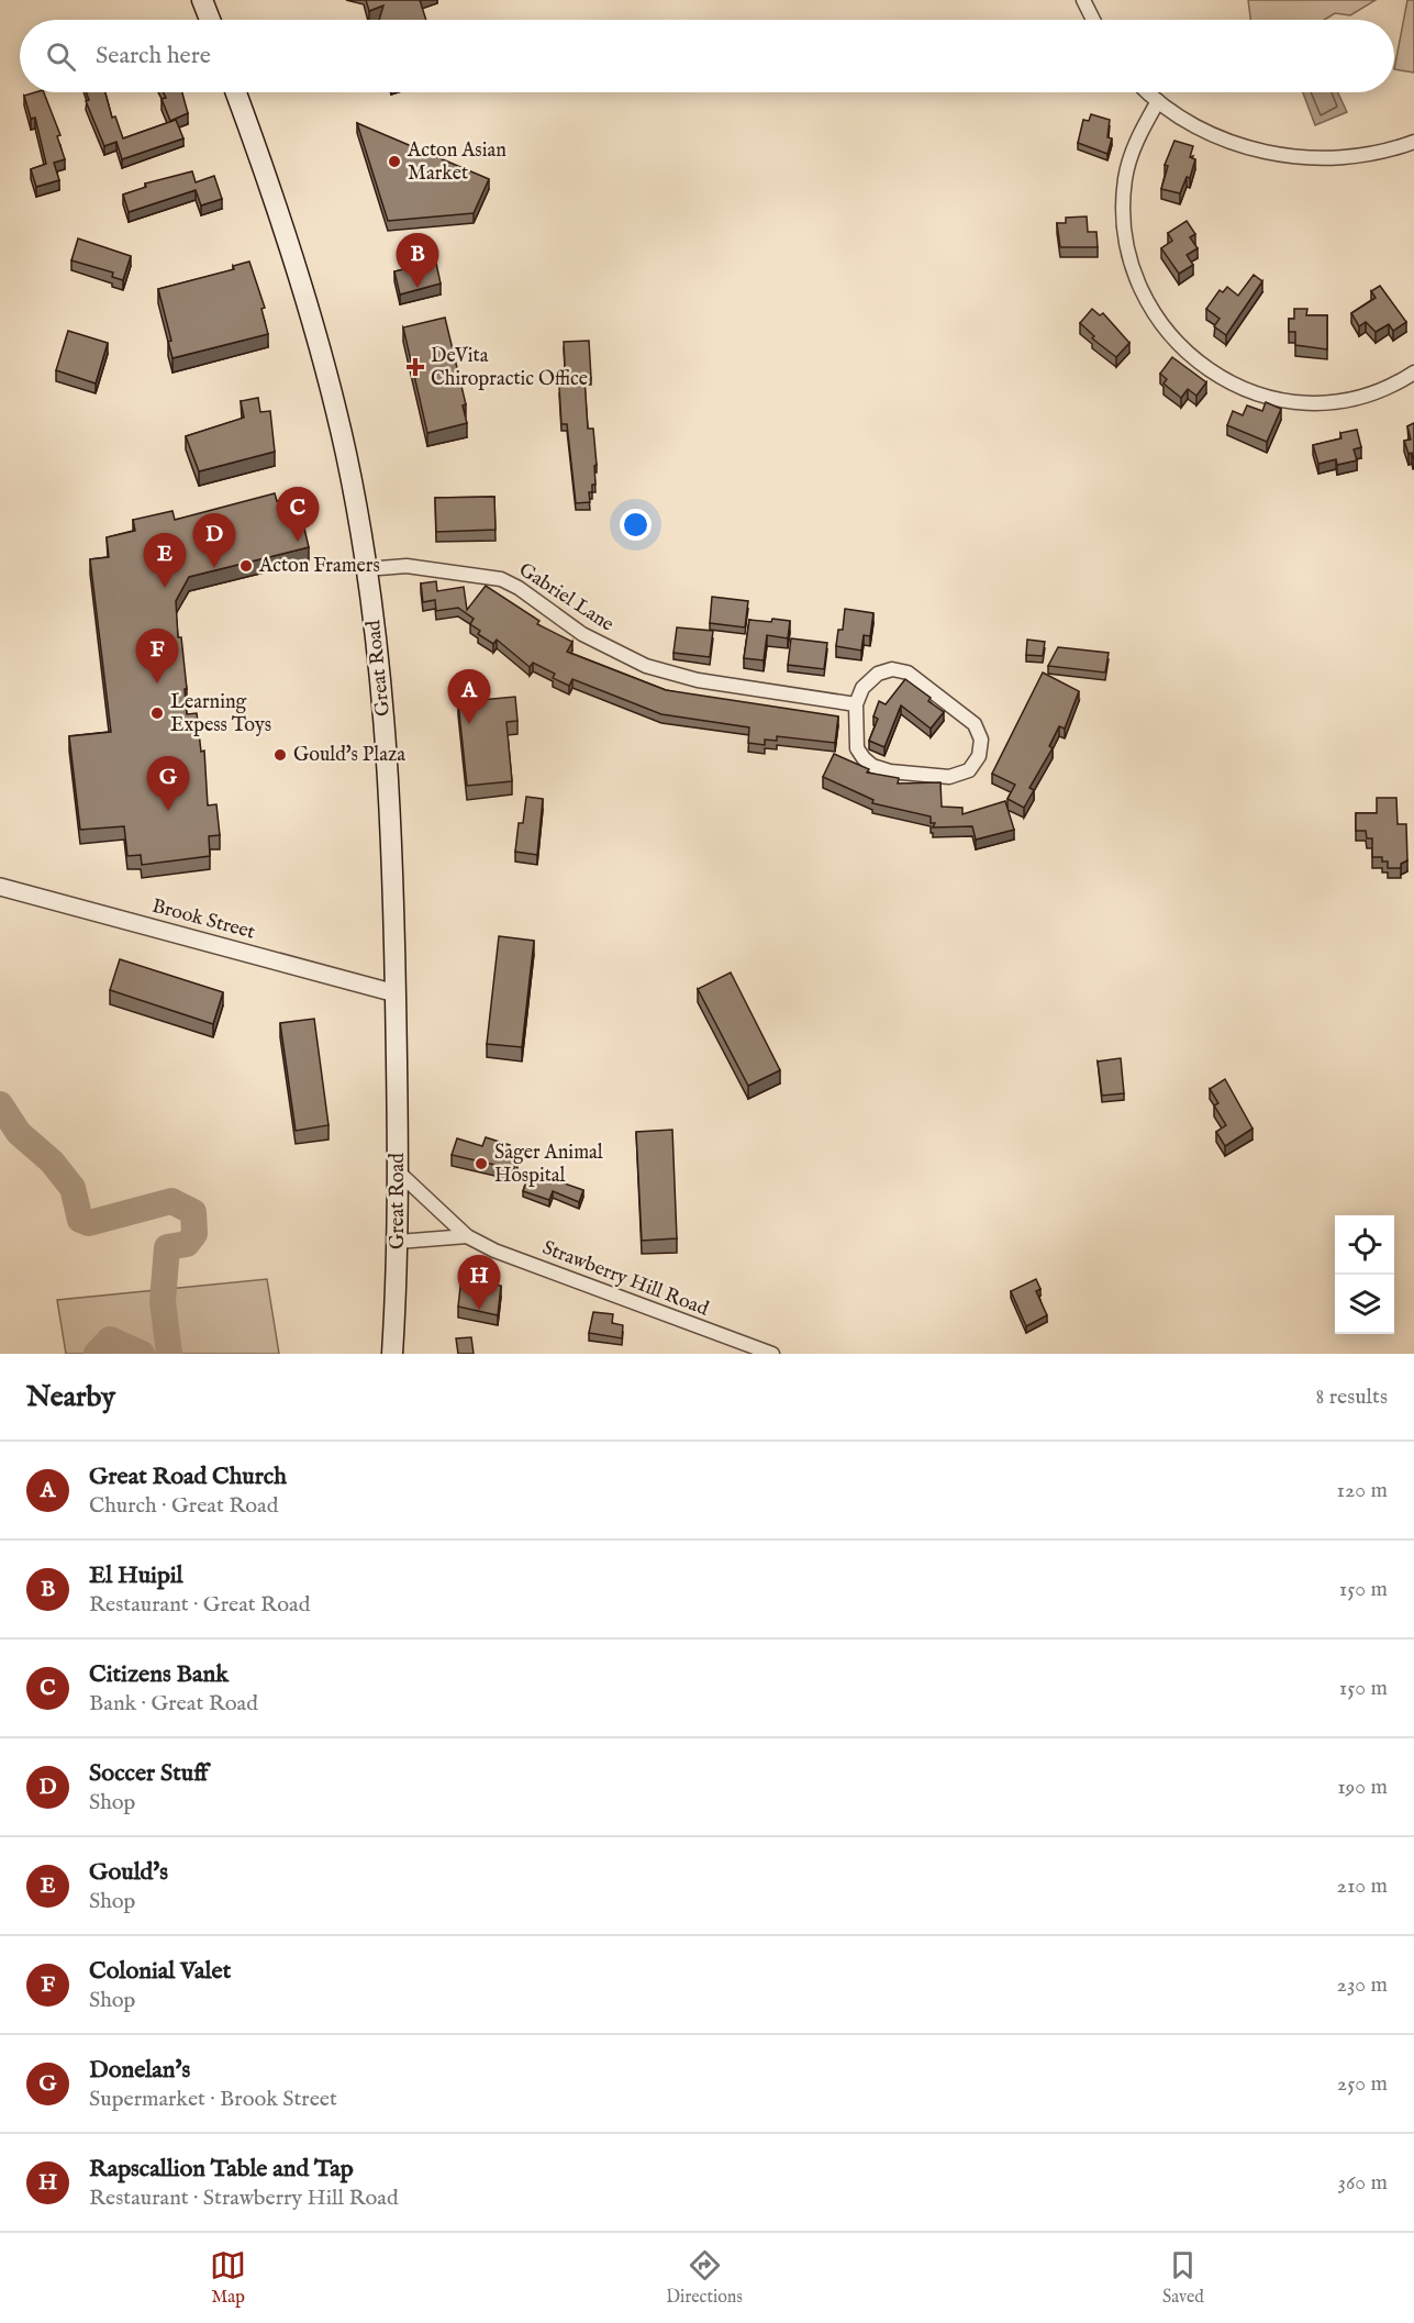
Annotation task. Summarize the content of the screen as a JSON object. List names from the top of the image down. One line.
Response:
{"streets":{"main road":["Great Road"],"street":["Gabriel Lane","Brook Street","Strawberry Hill Road"]},"crossings":[["Gabriel Lane","Great Road"],["Great Road","Brook Street"],["Great Road","Strawberry Hill Road"]],"places":{"other":["Acton Asian Market","Acton Framers","Learning Expess Toys","Gould's Plaza","Sager Animal Hospital"],"health":["DeVita Chiropractic Office"]},"page":{"search":"Search here","pins":["B","C","D","E","F","A","G","H"],"heading":["Nearby","8 results"],"list":[{"mark":"A","name":"Great Road Church","note":"Church · Great Road","value":"120 m"},{"mark":"B","name":"El Huipil","note":"Restaurant · Great Road","value":"150 m"},{"mark":"C","name":"Citizens Bank","note":"Bank · Great Road","value":"150 m"},{"mark":"D","name":"Soccer Stuff","note":"Shop","value":"190 m"},{"mark":"E","name":"Gould's","note":"Shop","value":"210 m"},{"mark":"F","name":"Colonial Valet","note":"Shop","value":"230 m"},{"mark":"G","name":"Donelan's","note":"Supermarket · Brook Street","value":"250 m"},{"mark":"H","name":"Rapscallion Table and Tap","note":"Restaurant · Strawberry Hill Road","value":"360 m"}],"nav":["Map","Directions","Saved"]}}
